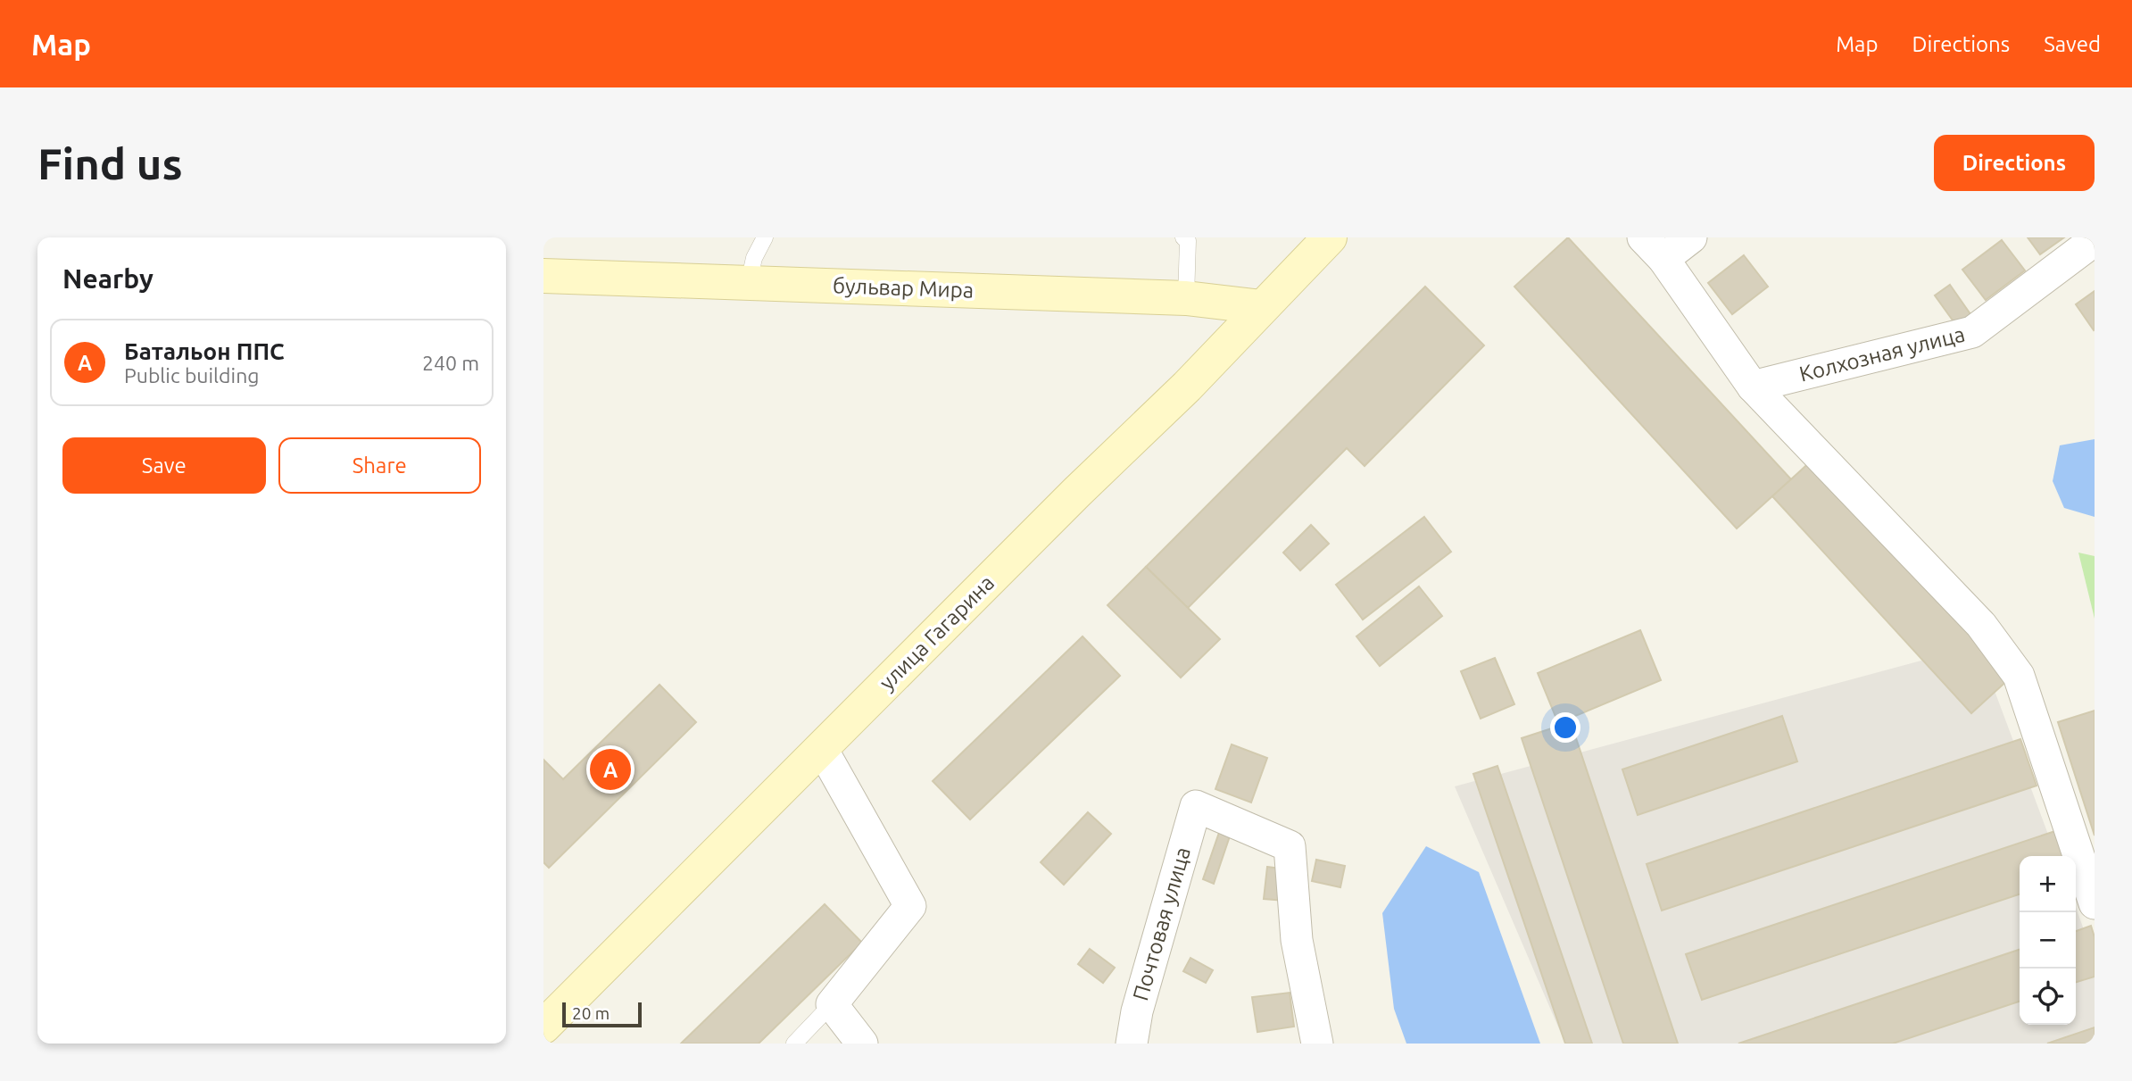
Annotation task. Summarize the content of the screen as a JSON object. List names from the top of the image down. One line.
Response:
{"streets":{"main road":["бульвар Мира","улица Гагарина"],"street":["Колхозная улица","Почтовая улица"]},"crossings":[["бульвар Мира","улица Гагарина"]],"scale_bar":"20 m","page":{"header":"Map","nav":["Map","Directions","Saved"],"buttons":["Directions",["Save","Share"]],"title":"Find us","heading":"Nearby","list":[{"mark":"A","name":"Батальон ППС","note":"Public building","value":"240 m"}],"pins":"A","map_buttons":["+","−"],"scale":"20 m"}}
